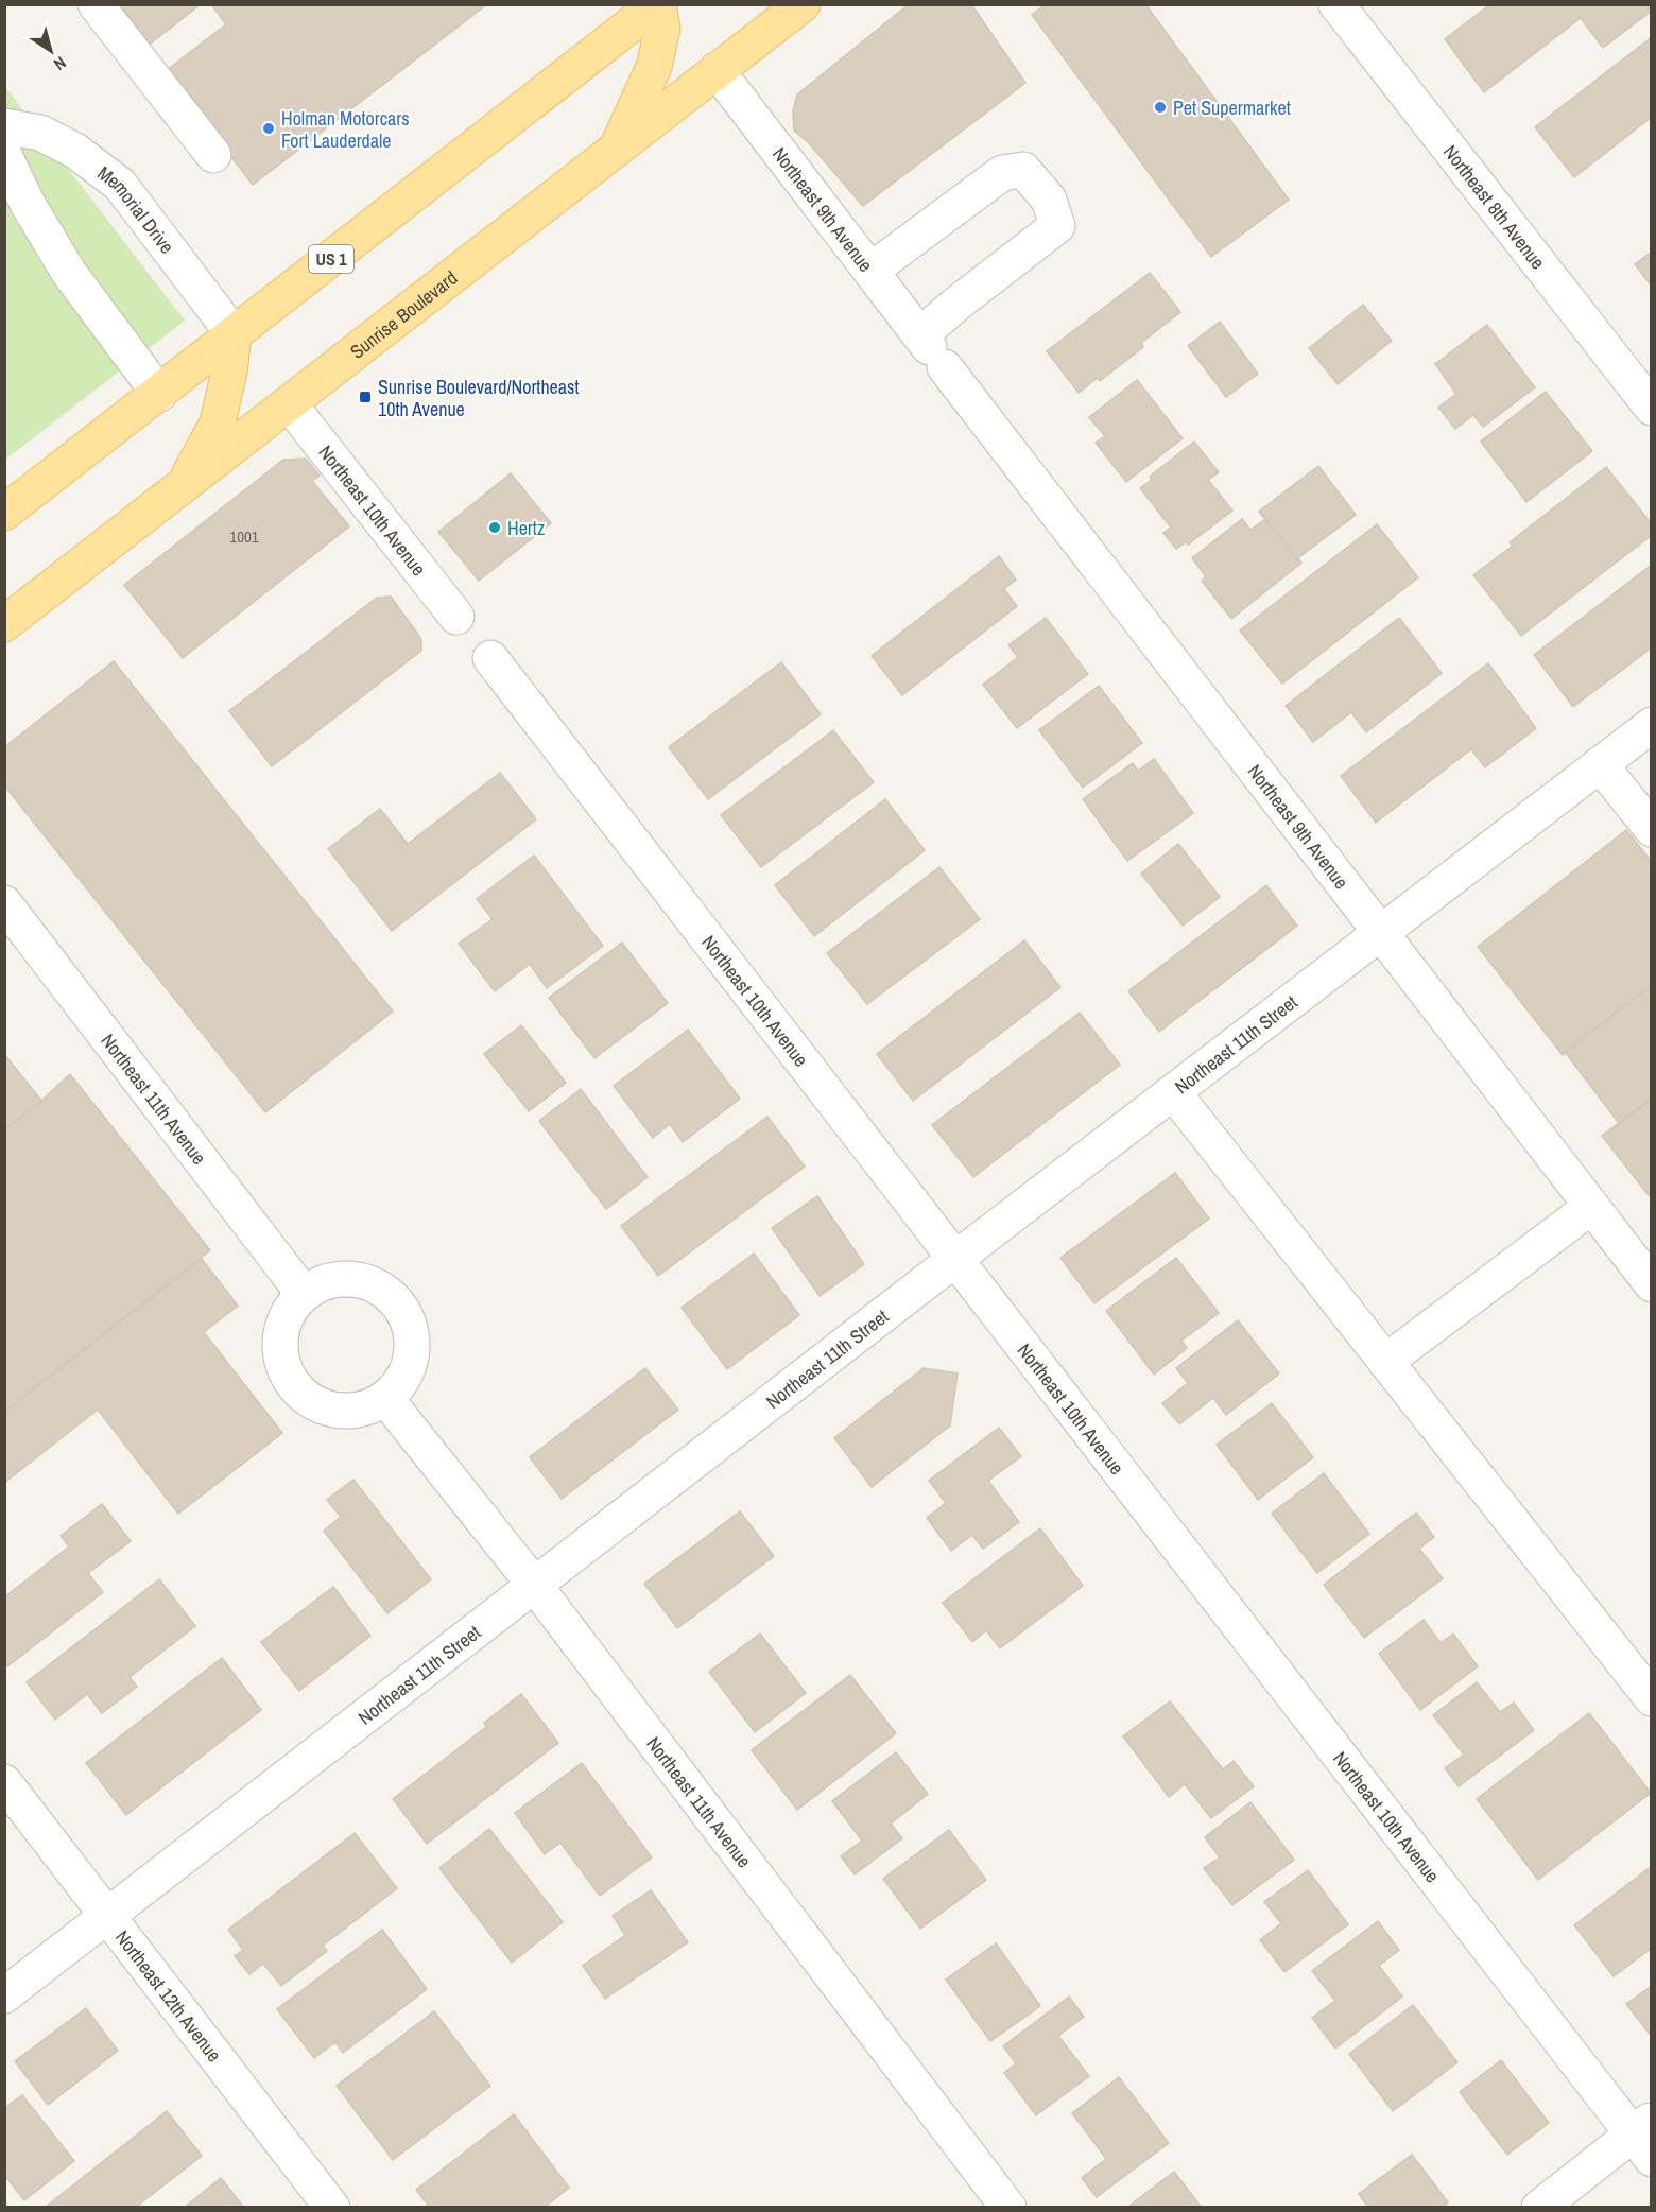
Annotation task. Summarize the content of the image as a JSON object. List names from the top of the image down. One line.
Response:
{"streets":{"main road":["US 1","Sunrise Boulevard"],"street":["Northeast 8th Avenue","Northeast 9th Avenue","Memorial Drive","Northeast 10th Avenue","Northeast 11th Street","Northeast 11th Avenue","Northeast 12th Avenue"]},"crossings":[["Northeast 9th Avenue","Sunrise Boulevard"],["Northeast 9th Avenue","Northeast 11th Street"],["Memorial Drive","US 1"],["Sunrise Boulevard","Northeast 10th Avenue"],["Northeast 10th Avenue","Northeast 11th Street"],["Northeast 11th Street","Northeast 11th Avenue"],["Northeast 11th Street","Northeast 12th Avenue"]],"places":{"other":["Pet Supermarket","Holman Motorcars Fort Lauderdale","Hertz"],"transit":["Sunrise Boulevard/Northeast 10th Avenue"]},"house_numbers":["1001"],"north":"bottom right"}
